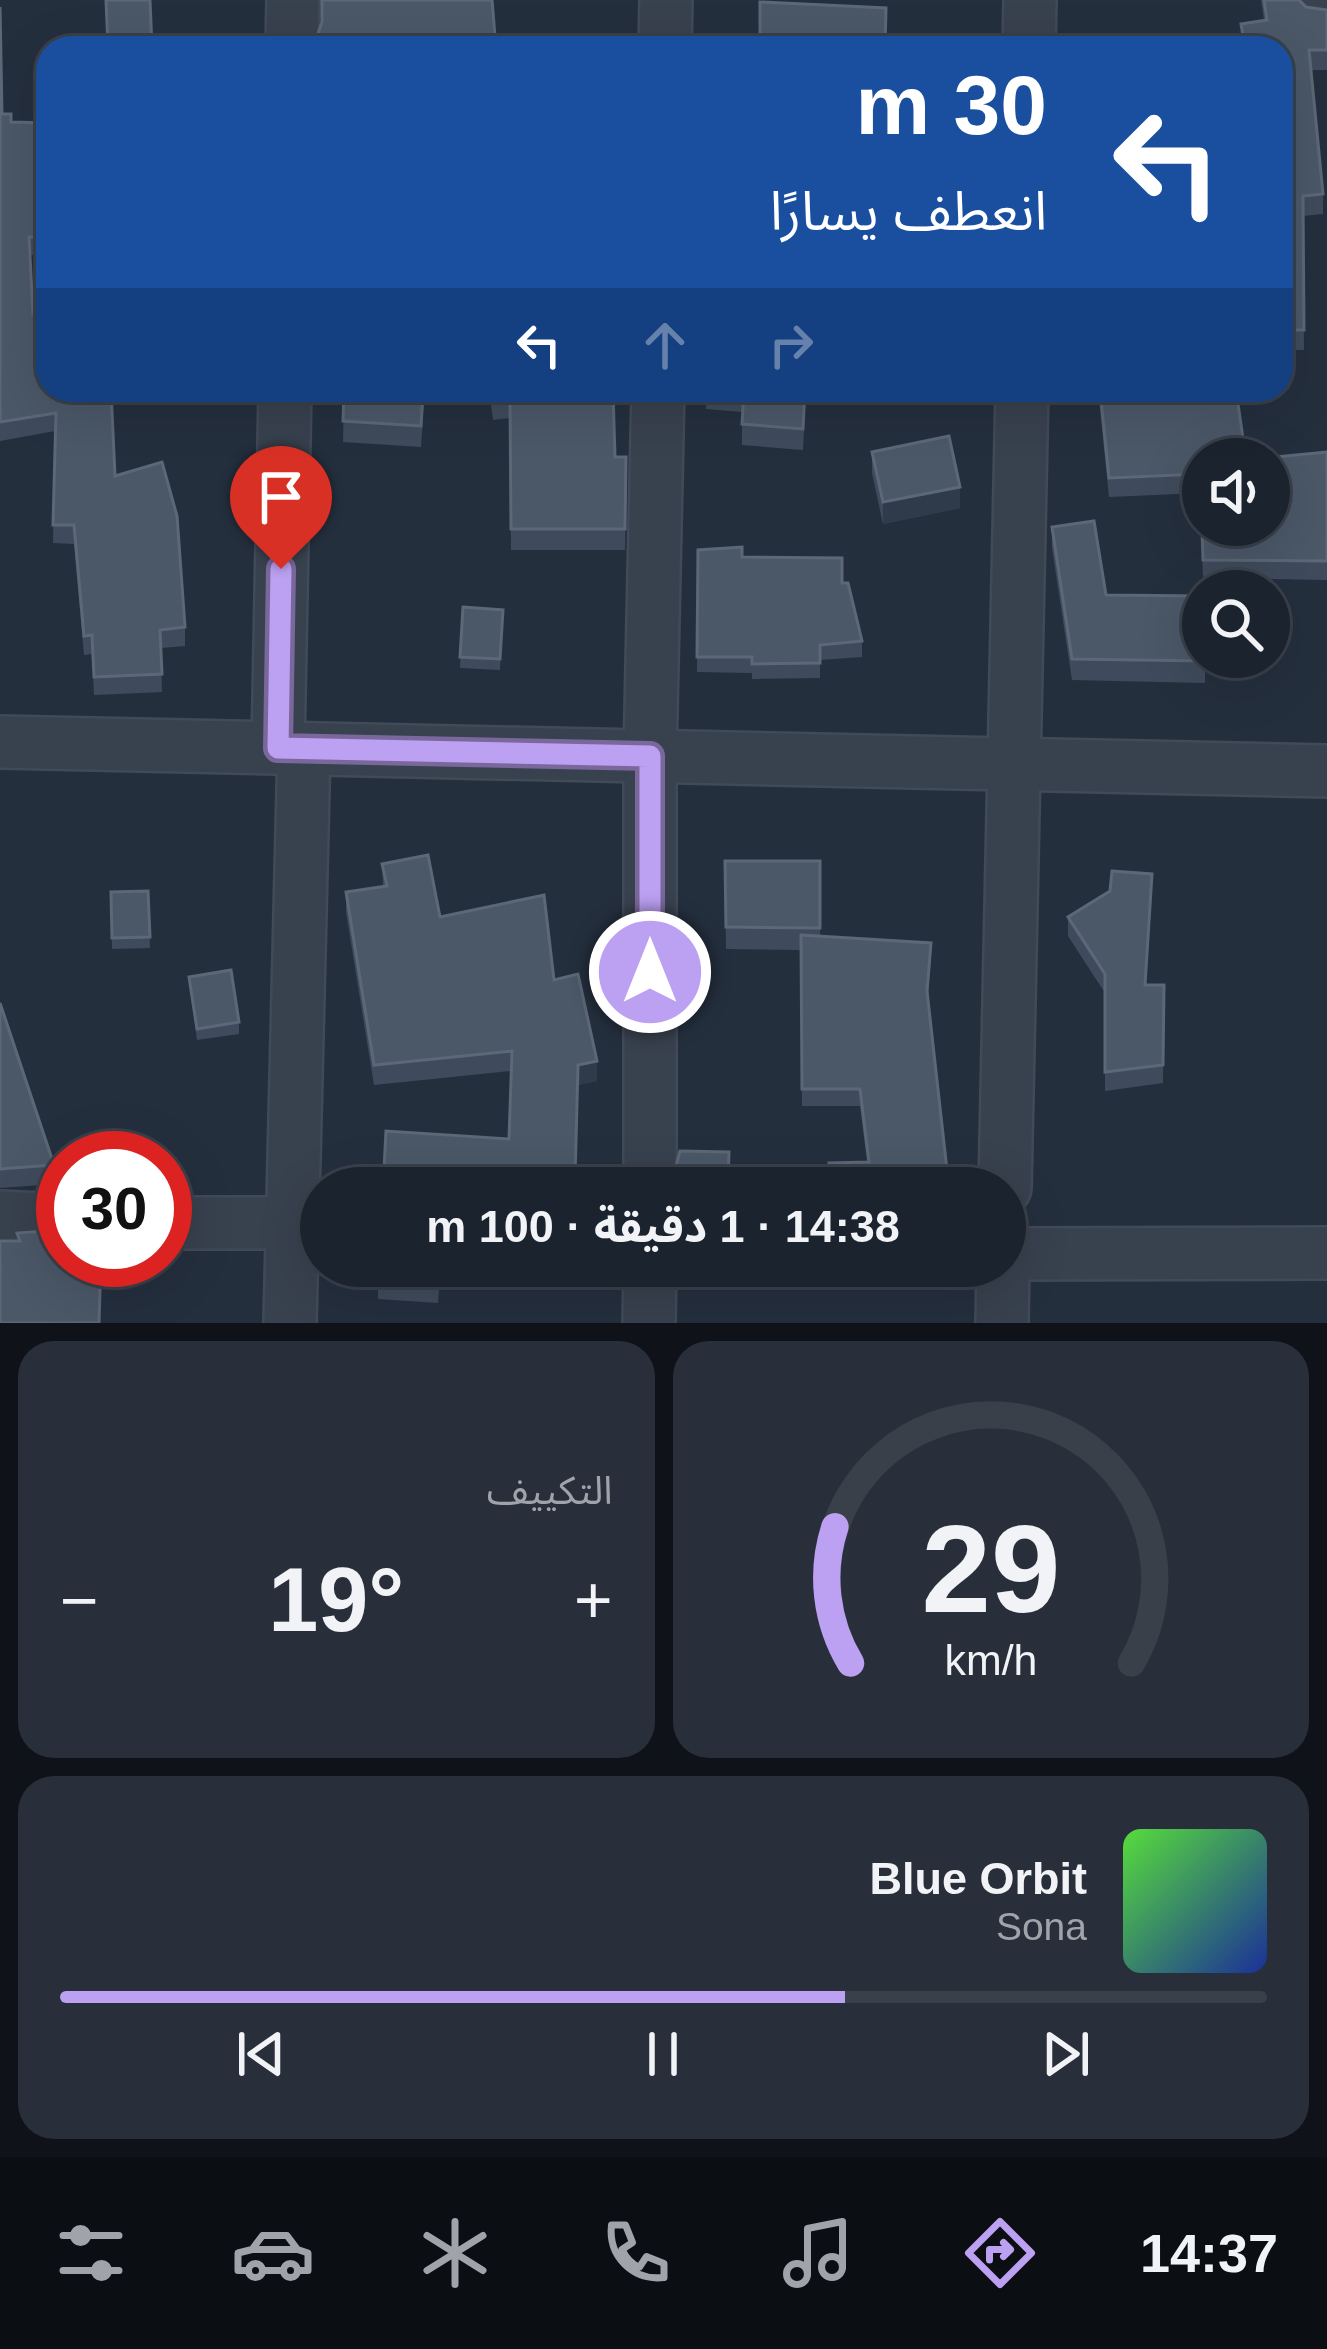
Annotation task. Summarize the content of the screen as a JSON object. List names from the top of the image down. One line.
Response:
{"page":{"turn":["30 m","انعطف يسارًا"],"limit":"30","trip":"14:38 · 1 دقيقة · 100 m","tile":"التكييف","heat":["−","19°","+"],"song":["Blue Orbit","Sona"],"tabs":"14:37","gauge":["29","km/h"]}}
